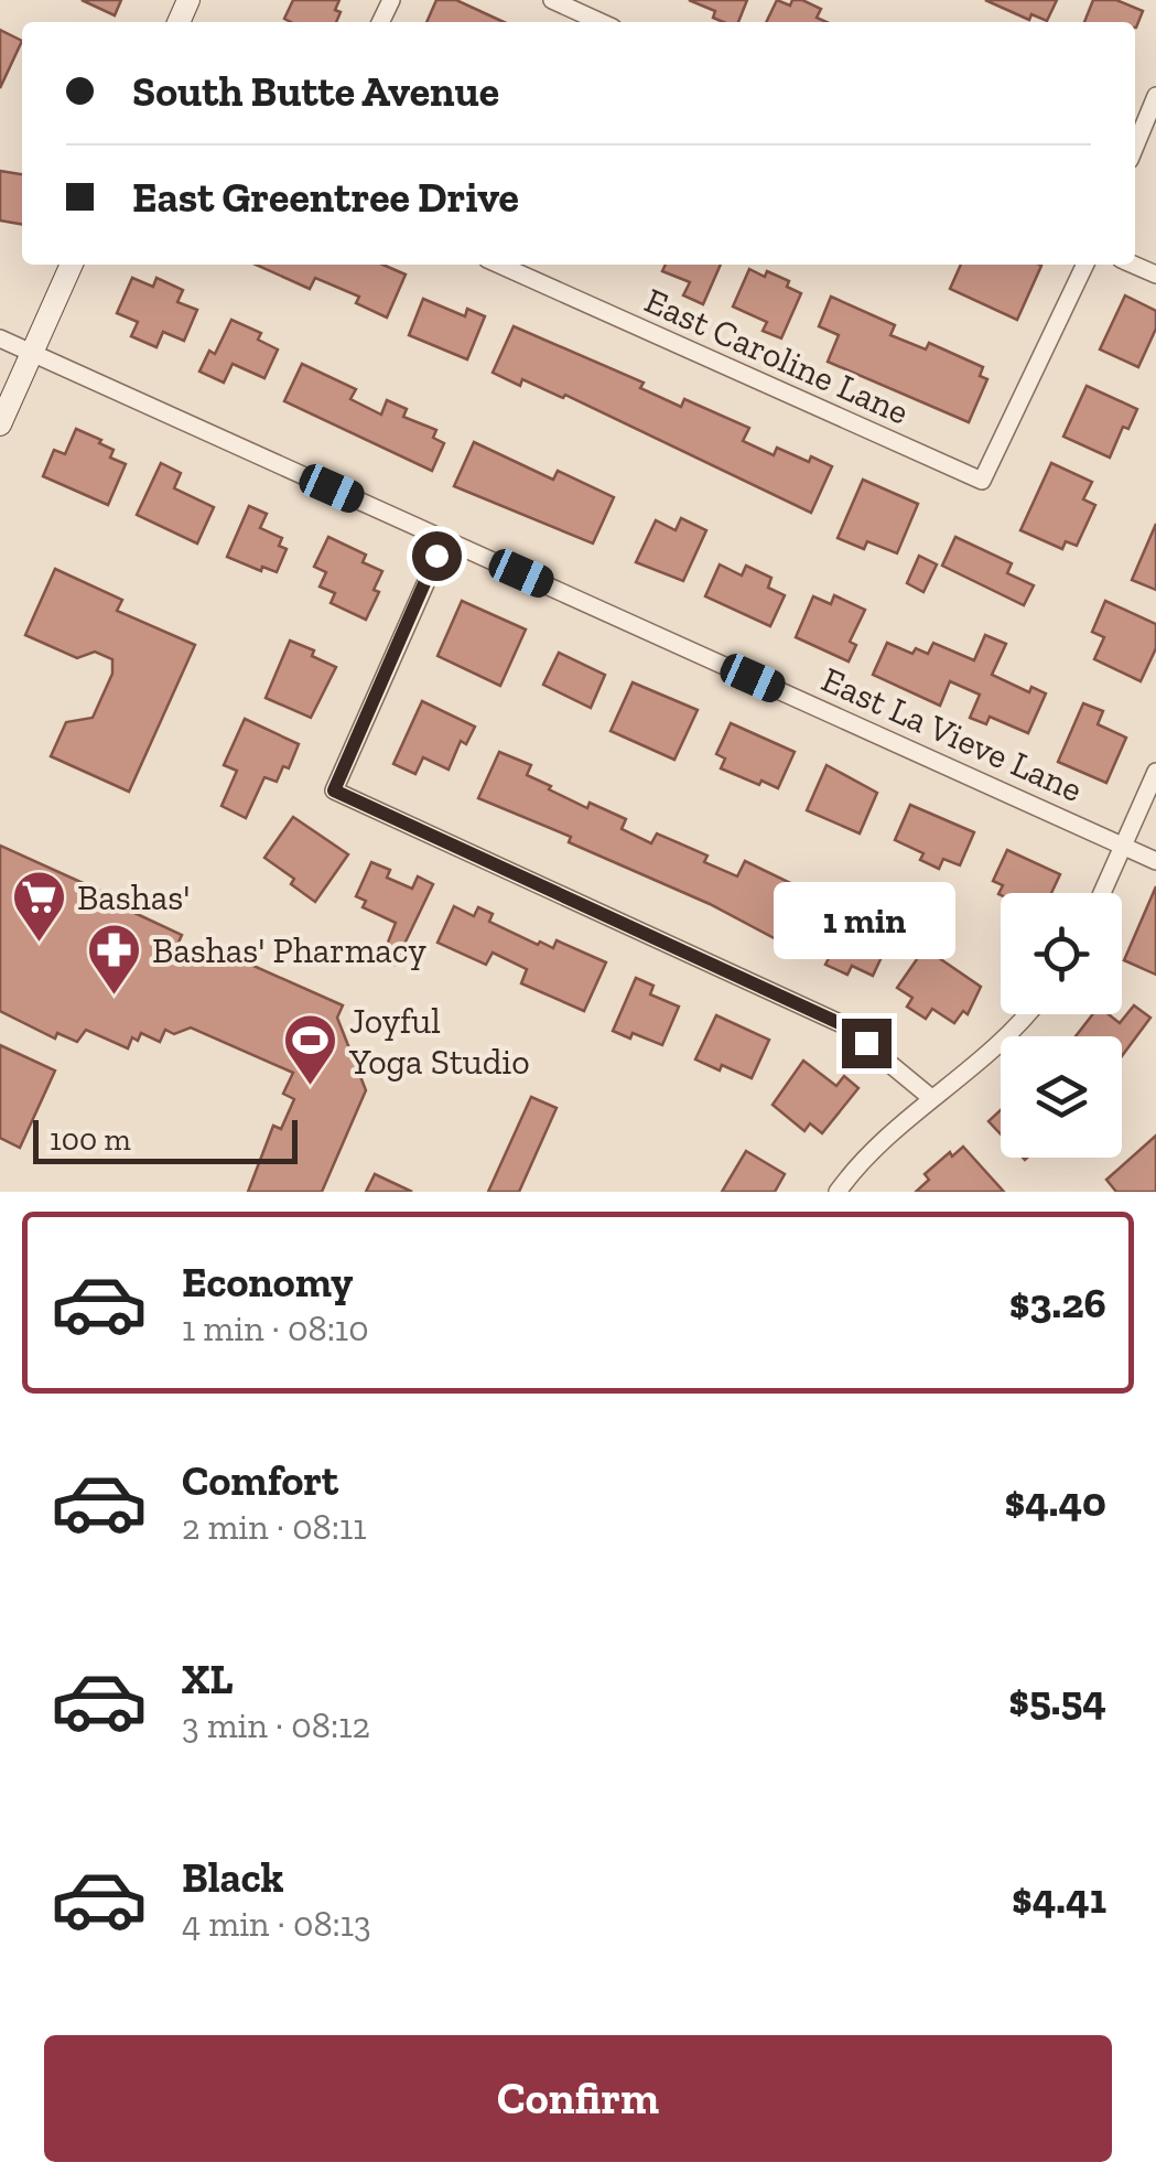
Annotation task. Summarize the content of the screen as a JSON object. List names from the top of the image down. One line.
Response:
{"streets":{"street":["East Caroline Lane","East La Vieve Lane"]},"places":{"supermarket":["Bashas'"],"pharmacy":["Bashas' Pharmacy"],"sports":["Joyful Yoga Studio"]},"scale_bar":"100 m","page":{"banner":["South Butte Avenue","East Greentree Drive"],"bubble":"1 min","scale":"100 m","list":[{"name":"Economy","note":"1 min · 08:10","value":"$3.26"},{"name":"Comfort","note":"2 min · 08:11","value":"$4.40"},{"name":"XL","note":"3 min · 08:12","value":"$5.54"},{"name":"Black","note":"4 min · 08:13","value":"$4.41"}],"buttons":"Confirm"}}
